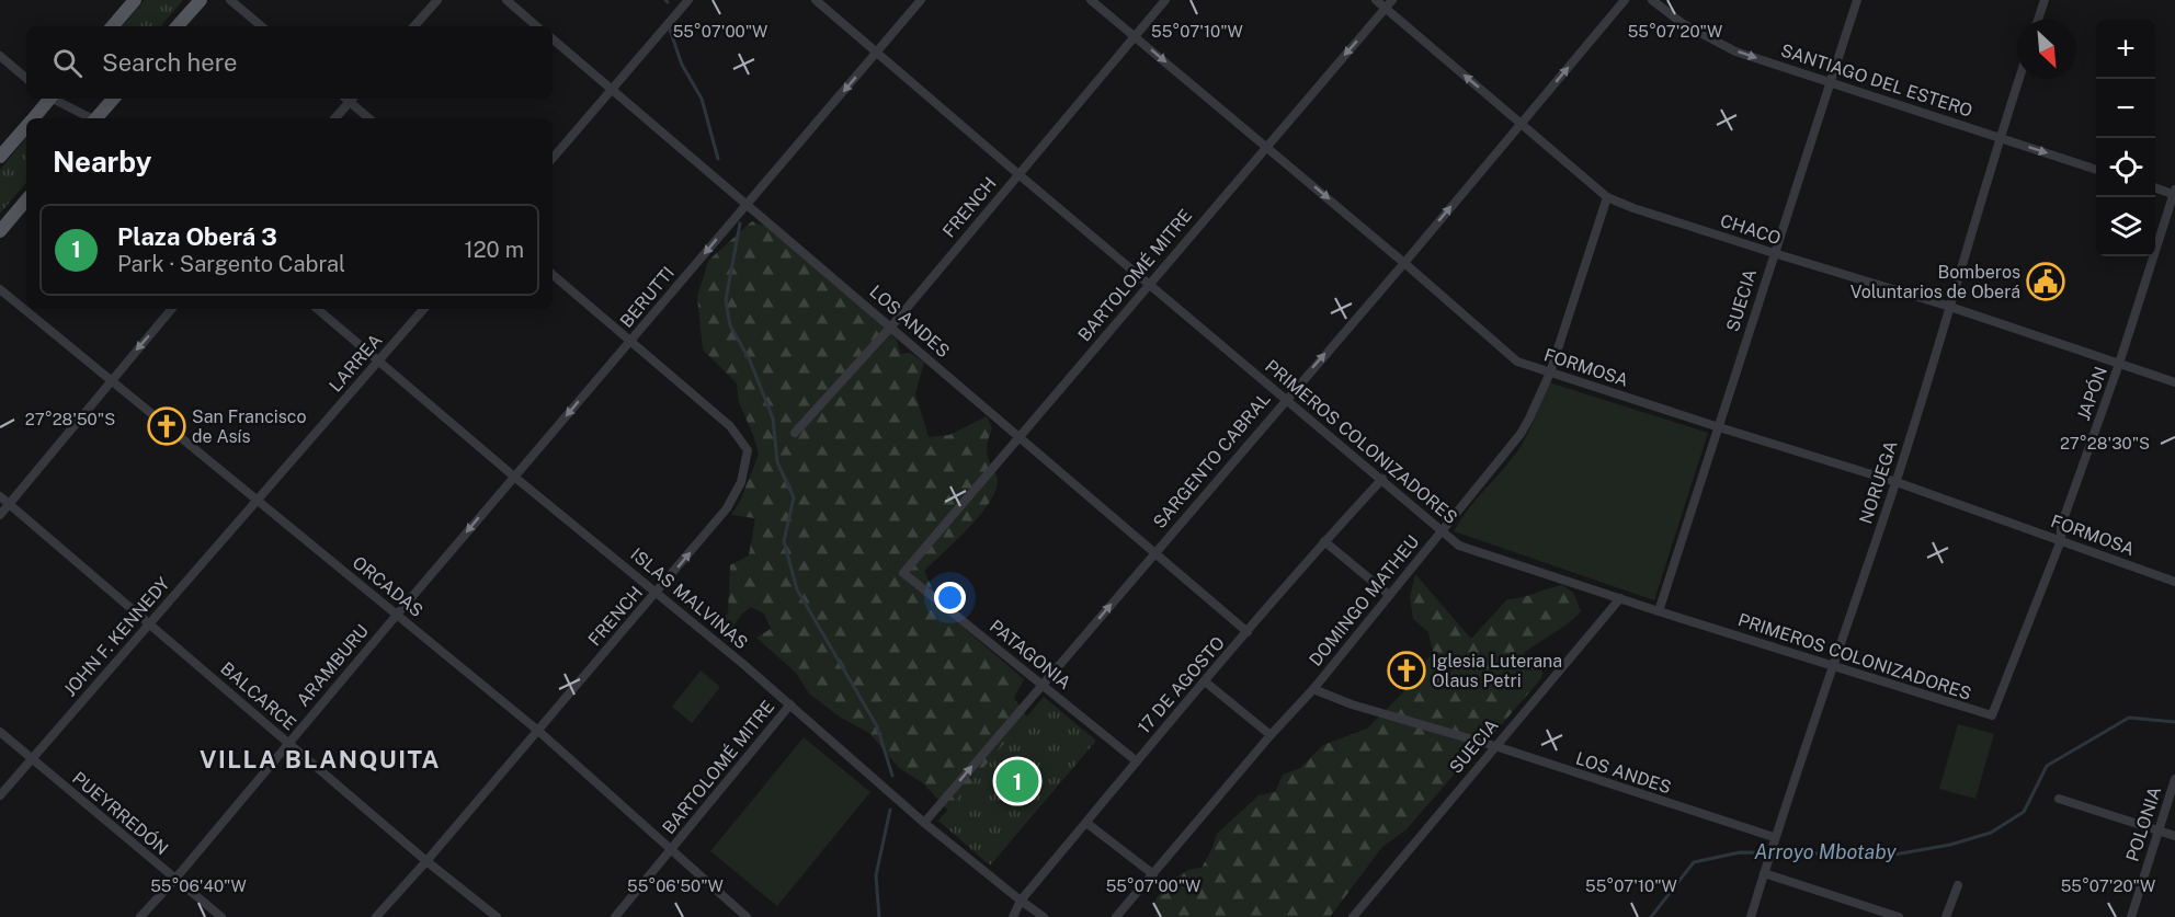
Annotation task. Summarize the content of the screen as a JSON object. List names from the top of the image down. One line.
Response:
{"streets":{"street":["SANTIAGO DEL ESTERO","FRENCH","CHACO","BARTOLOMÉ MITRE","BERUTTI","SUECIA","LOS ANDES","LARREA","FORMOSA","JAPÓN","PRIMEROS COLONIZADORES","SARGENTO CABRAL","NORUEGA","ORCADAS","ISLAS MALVINAS","DOMINGO MATHEU","JOHN F. KENNEDY","PATAGONIA","ARAMBURU","17 DE AGOSTO","BALCARCE","PUEYRREDÓN","POLONIA"]},"crossings":[["SANTIAGO DEL ESTERO","SUECIA"],["SANTIAGO DEL ESTERO","NORUEGA"],["FRENCH","BERUTTI"],["FRENCH","LOS ANDES"],["FRENCH","FORMOSA"],["FRENCH","PRIMEROS COLONIZADORES"],["FRENCH","ORCADAS"],["FRENCH","ISLAS MALVINAS"],["FRENCH","BALCARCE"],["CHACO","BARTOLOMÉ MITRE"],["CHACO","SUECIA"],["CHACO","JAPÓN"],["CHACO","SARGENTO CABRAL"],["CHACO","NORUEGA"],["CHACO","DOMINGO MATHEU"],["BARTOLOMÉ MITRE","LOS ANDES"],["BARTOLOMÉ MITRE","FORMOSA"],["BARTOLOMÉ MITRE","PRIMEROS COLONIZADORES"],["BARTOLOMÉ MITRE","ORCADAS"],["BARTOLOMÉ MITRE","ISLAS MALVINAS"],["BARTOLOMÉ MITRE","PATAGONIA"],["BERUTTI","LOS ANDES"],["BERUTTI","PRIMEROS COLONIZADORES"],["BERUTTI","ORCADAS"],["BERUTTI","ISLAS MALVINAS"],["BERUTTI","ARAMBURU"],["SUECIA","LOS ANDES"],["SUECIA","FORMOSA"],["SUECIA","PRIMEROS COLONIZADORES"],["LOS ANDES","SARGENTO CABRAL"],["LOS ANDES","NORUEGA"],["LOS ANDES","DOMINGO MATHEU"],["LOS ANDES","17 DE AGOSTO"],["LARREA","ORCADAS"],["LARREA","ISLAS MALVINAS"],["LARREA","JOHN F. KENNEDY"],["FORMOSA","JAPÓN"],["FORMOSA","SARGENTO CABRAL"],["FORMOSA","NORUEGA"],["FORMOSA","DOMINGO MATHEU"],["JAPÓN","PRIMEROS COLONIZADORES"],["PRIMEROS COLONIZADORES","SARGENTO CABRAL"],["PRIMEROS COLONIZADORES","NORUEGA"],["PRIMEROS COLONIZADORES","DOMINGO MATHEU"],["PRIMEROS COLONIZADORES","17 DE AGOSTO"],["SARGENTO CABRAL","ISLAS MALVINAS"],["SARGENTO CABRAL","PATAGONIA"],["ORCADAS","JOHN F. KENNEDY"],["ORCADAS","ARAMBURU"],["ISLAS MALVINAS","17 DE AGOSTO"],["JOHN F. KENNEDY","BALCARCE"],["JOHN F. KENNEDY","PUEYRREDÓN"],["PATAGONIA","17 DE AGOSTO"],["ARAMBURU","BALCARCE"],["ARAMBURU","PUEYRREDÓN"]],"one_way":["SANTIAGO DEL ESTERO","BERUTTI","SARGENTO CABRAL"],"districts":["VILLA BLANQUITA"],"water":["Arroyo Mbotaby"],"places":{"public building":["Bomberos Voluntarios de Oberá"],"church":["San Francisco de Asís","Iglesia Luterana Olaus Petri"]},"north":"bottom right","page":{"map_buttons":["+","−"],"search":"Search here","heading":"Nearby","list":[{"mark":"1","name":"Plaza Oberá 3","note":"Park · Sargento Cabral","value":"120 m"}],"pins":"1"},"coordinates":["55°07'00\"W","55°07'10\"W","55°07'20\"W","27°28'50\"S","27°28'30\"S","55°06'40\"W","55°06'50\"W"]}
